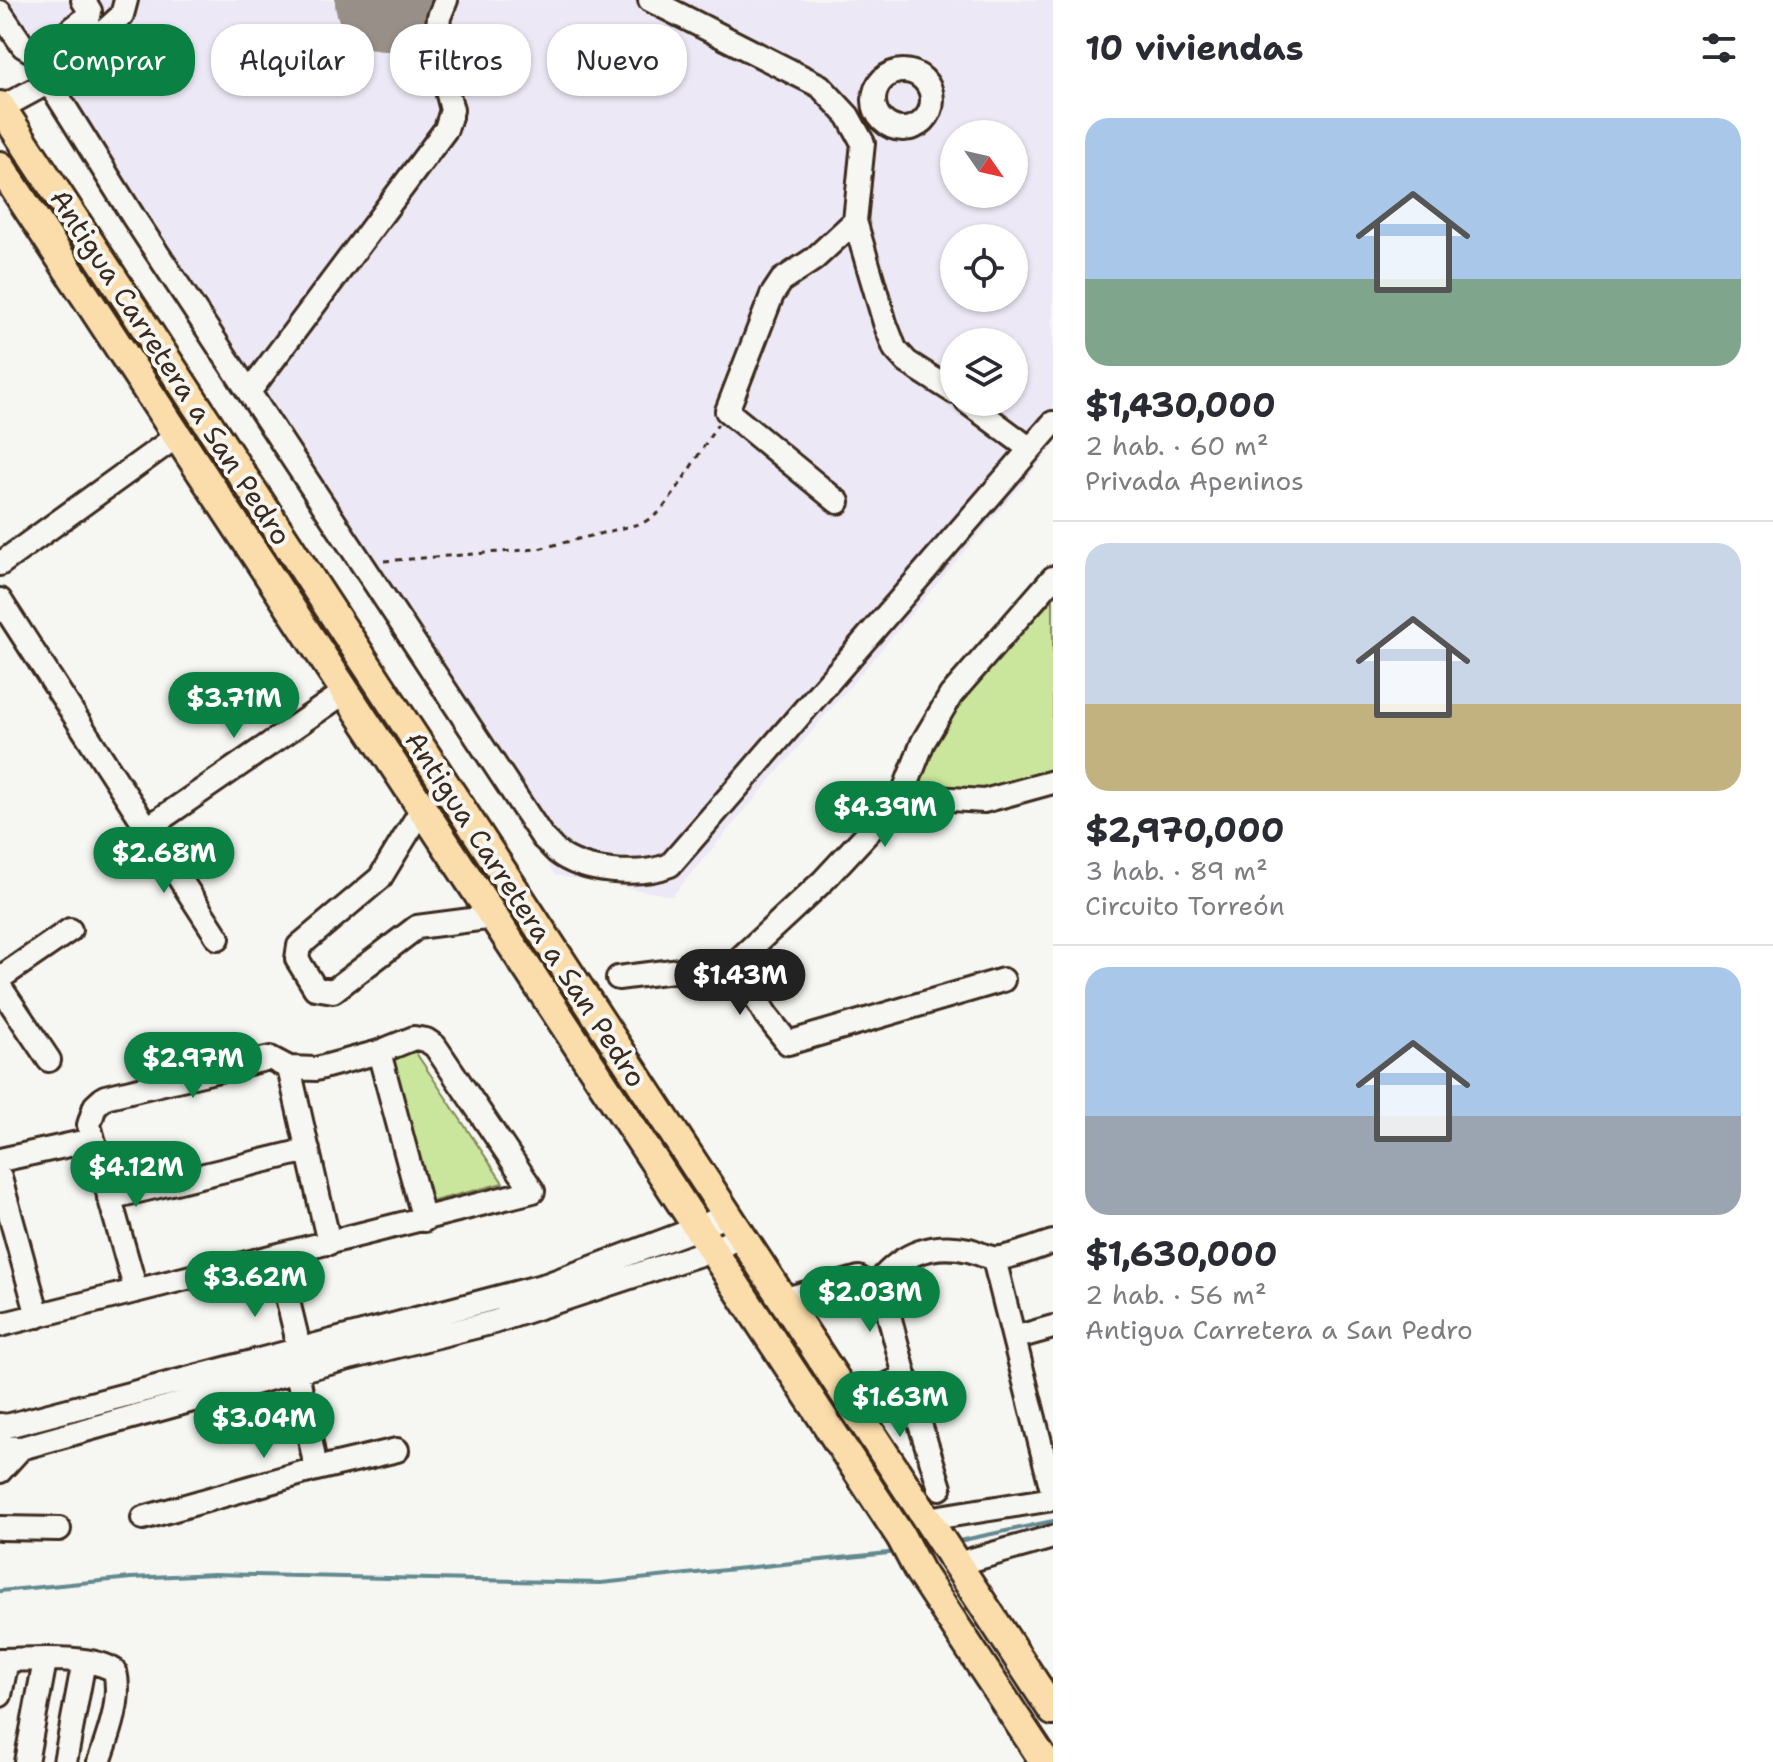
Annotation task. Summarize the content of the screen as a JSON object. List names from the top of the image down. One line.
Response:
{"streets":{"main road":["Antigua Carretera a San Pedro"]},"north":"bottom right","page":{"heading":"10 viviendas","chip":["Comprar","Alquilar","Filtros","Nuevo"],"list":[{"name":"$1,430,000","note":"2 hab. · 60 m² · Privada Apeninos"},{"name":"$2,970,000","note":"3 hab. · 89 m² · Circuito Torreón"},{"name":"$1,630,000","note":"2 hab. · 56 m² · Antigua Carretera a San Pedro"}],"price":["$3.71M","$4.39M","$2.68M","$1.43M","$2.97M","$4.12M","$3.62M","$2.03M","$1.63M","$3.04M"]}}
